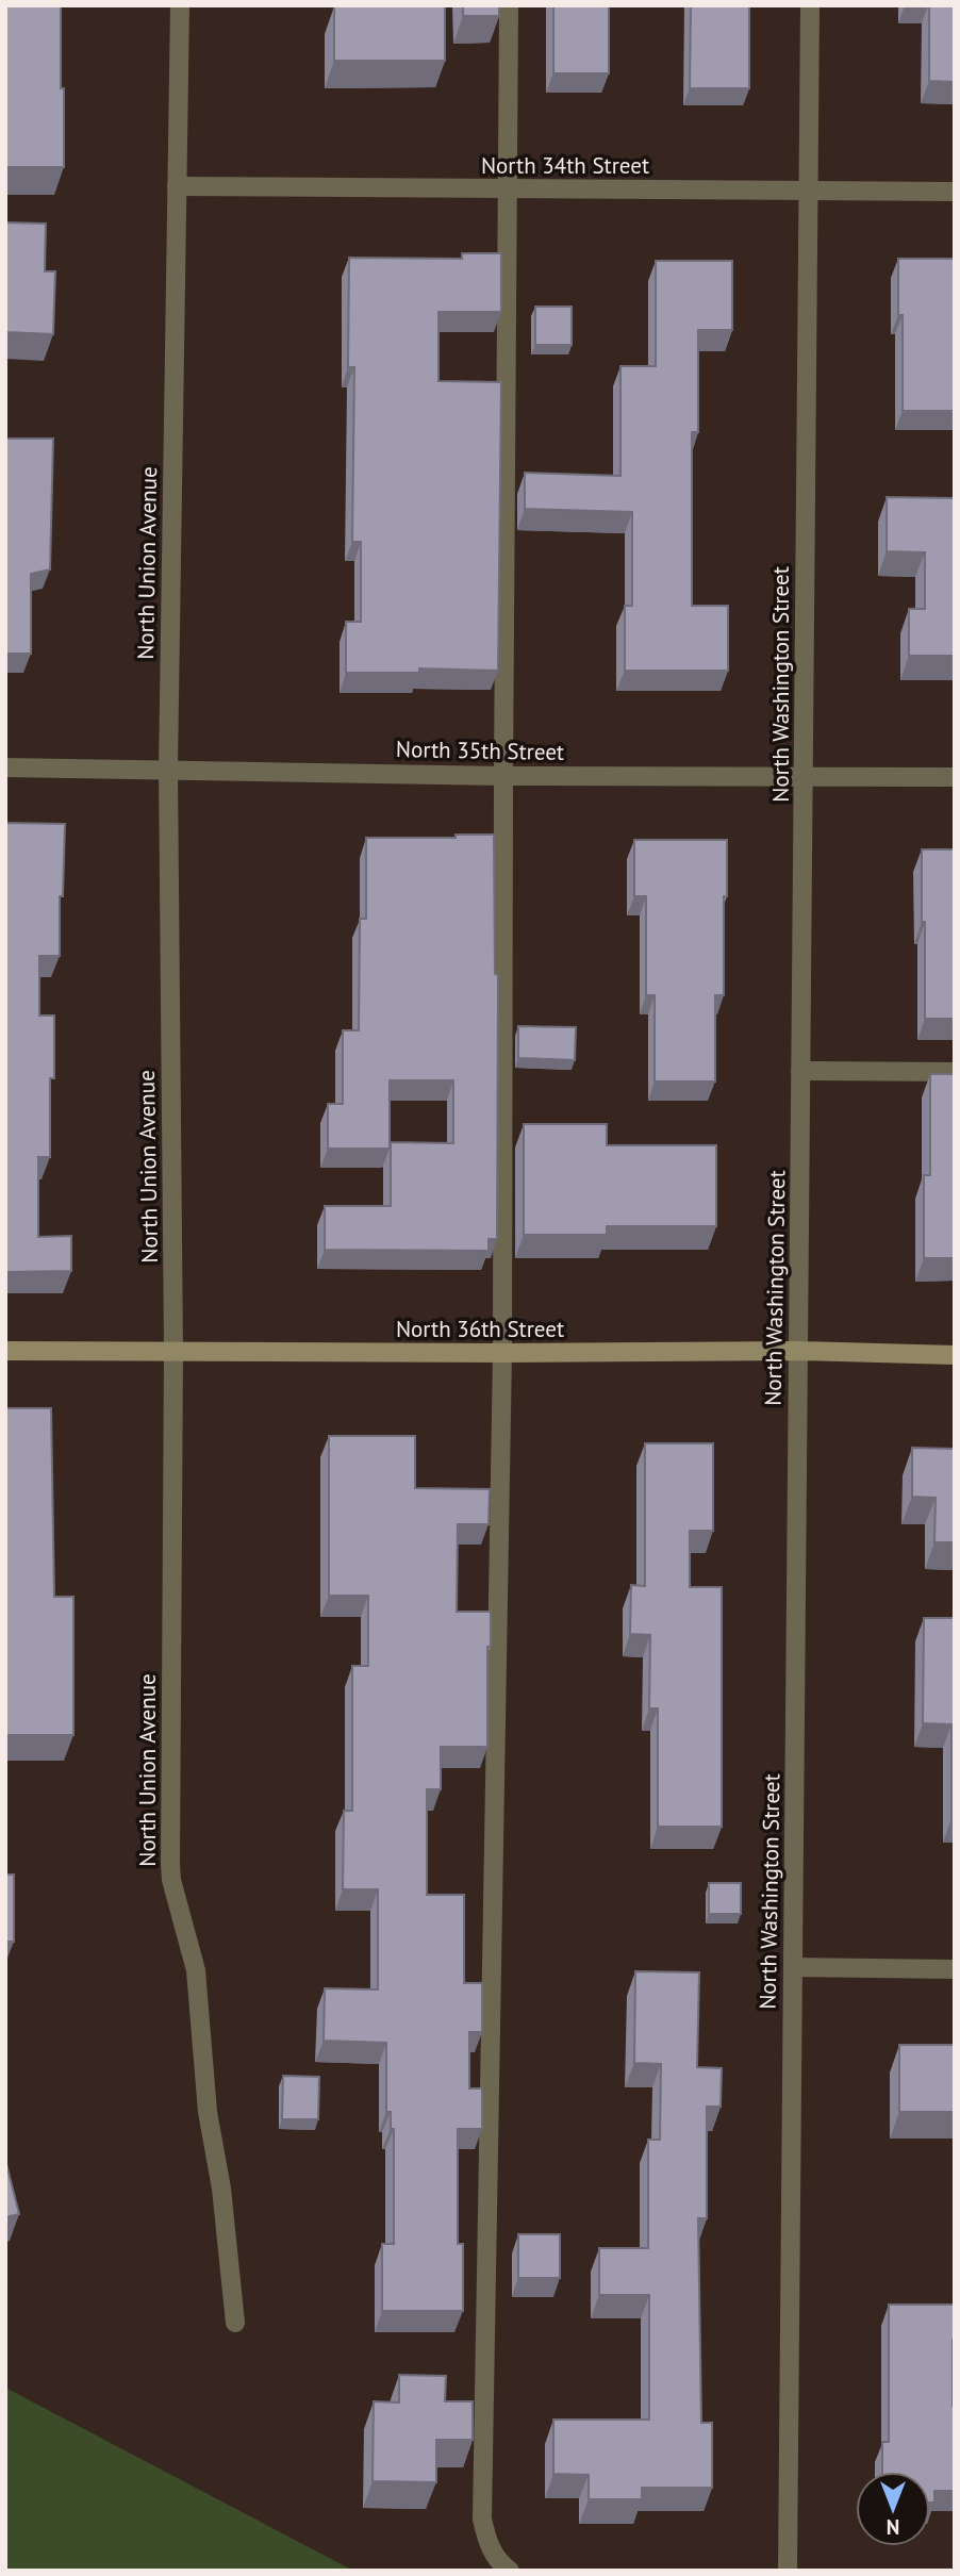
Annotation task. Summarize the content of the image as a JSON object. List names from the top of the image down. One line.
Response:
{"streets":{"street":["North 34th Street","North Union Avenue","North Washington Street","North 35th Street","North 36th Street"]},"crossings":[["North 34th Street","North Union Avenue"],["North 34th Street","North Washington Street"],["North Union Avenue","North 35th Street"],["North Union Avenue","North 36th Street"],["North Washington Street","North 35th Street"],["North Washington Street","North 36th Street"]],"north":"bottom"}
